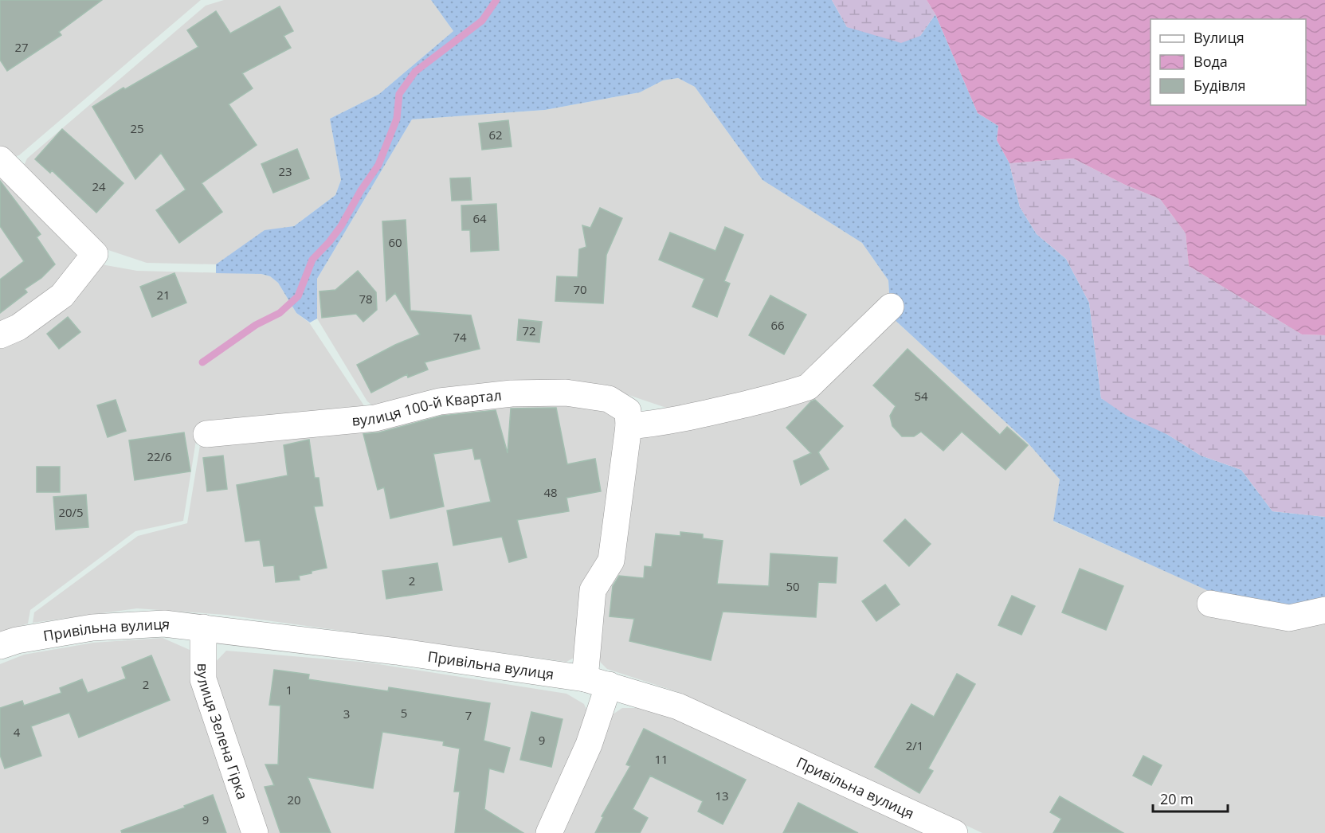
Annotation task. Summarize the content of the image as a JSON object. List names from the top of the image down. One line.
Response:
{"streets":{"street":["вулиця 100-й Квартал","Привільна вулиця","вулиця Зелена Гірка"]},"crossings":[["вулиця 100-й Квартал","Привільна вулиця"],["Привільна вулиця","вулиця Зелена Гірка"]],"house_numbers":["27","25","62","23","24","64","60","70","21","78","66","72","74","54","22/6","48","20/5","2","50","2","1","5","3","7","4","9","2/1","11","13","20","9"],"legend":["Вулиця","Вода","Будівля"],"scale_bar":"20 m"}
